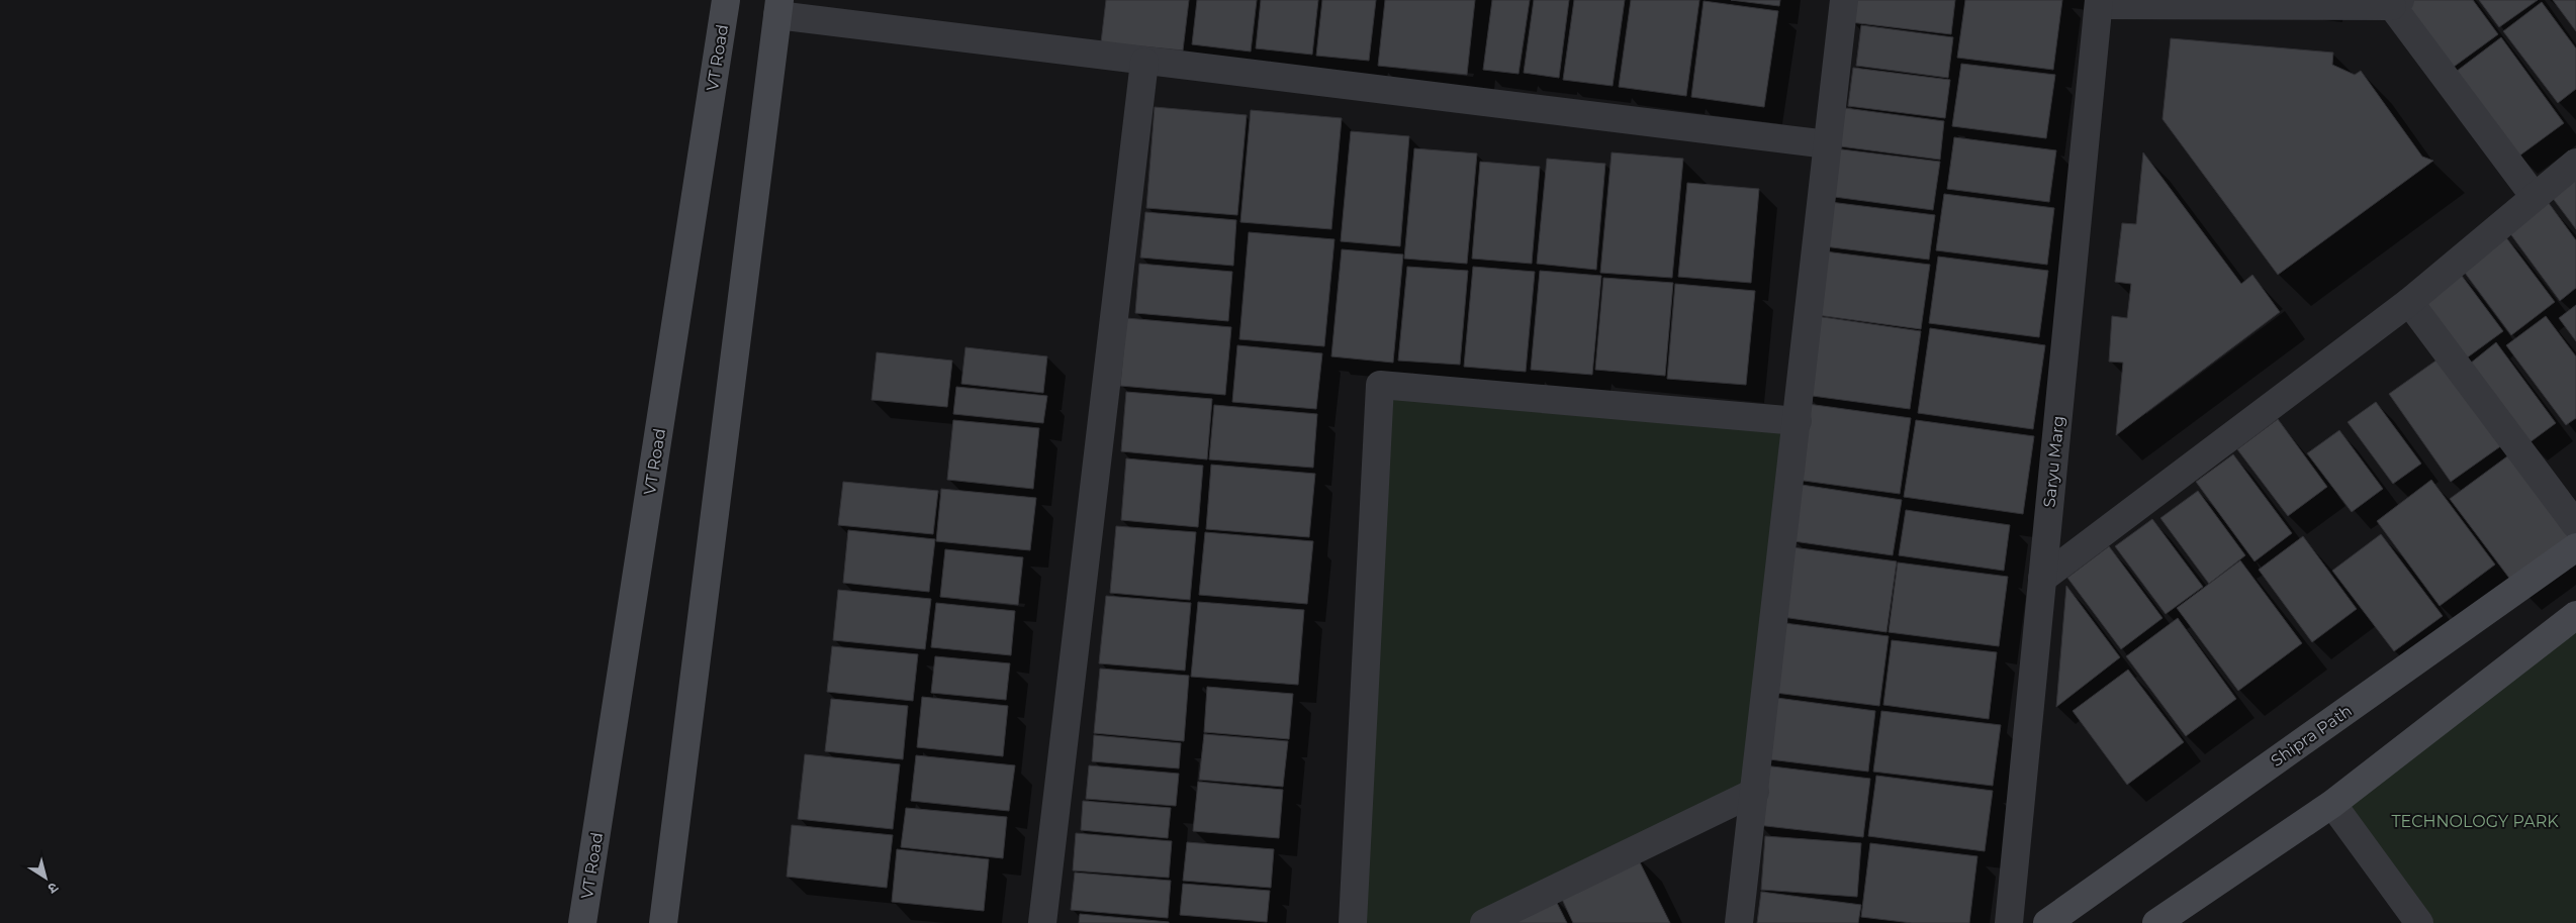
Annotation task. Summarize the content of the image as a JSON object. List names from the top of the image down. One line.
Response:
{"streets":{"street":["VT Road","Saryu Marg","Shipra Path"]},"parks":["TECHNOLOGY PARK"],"north":"bottom right"}
